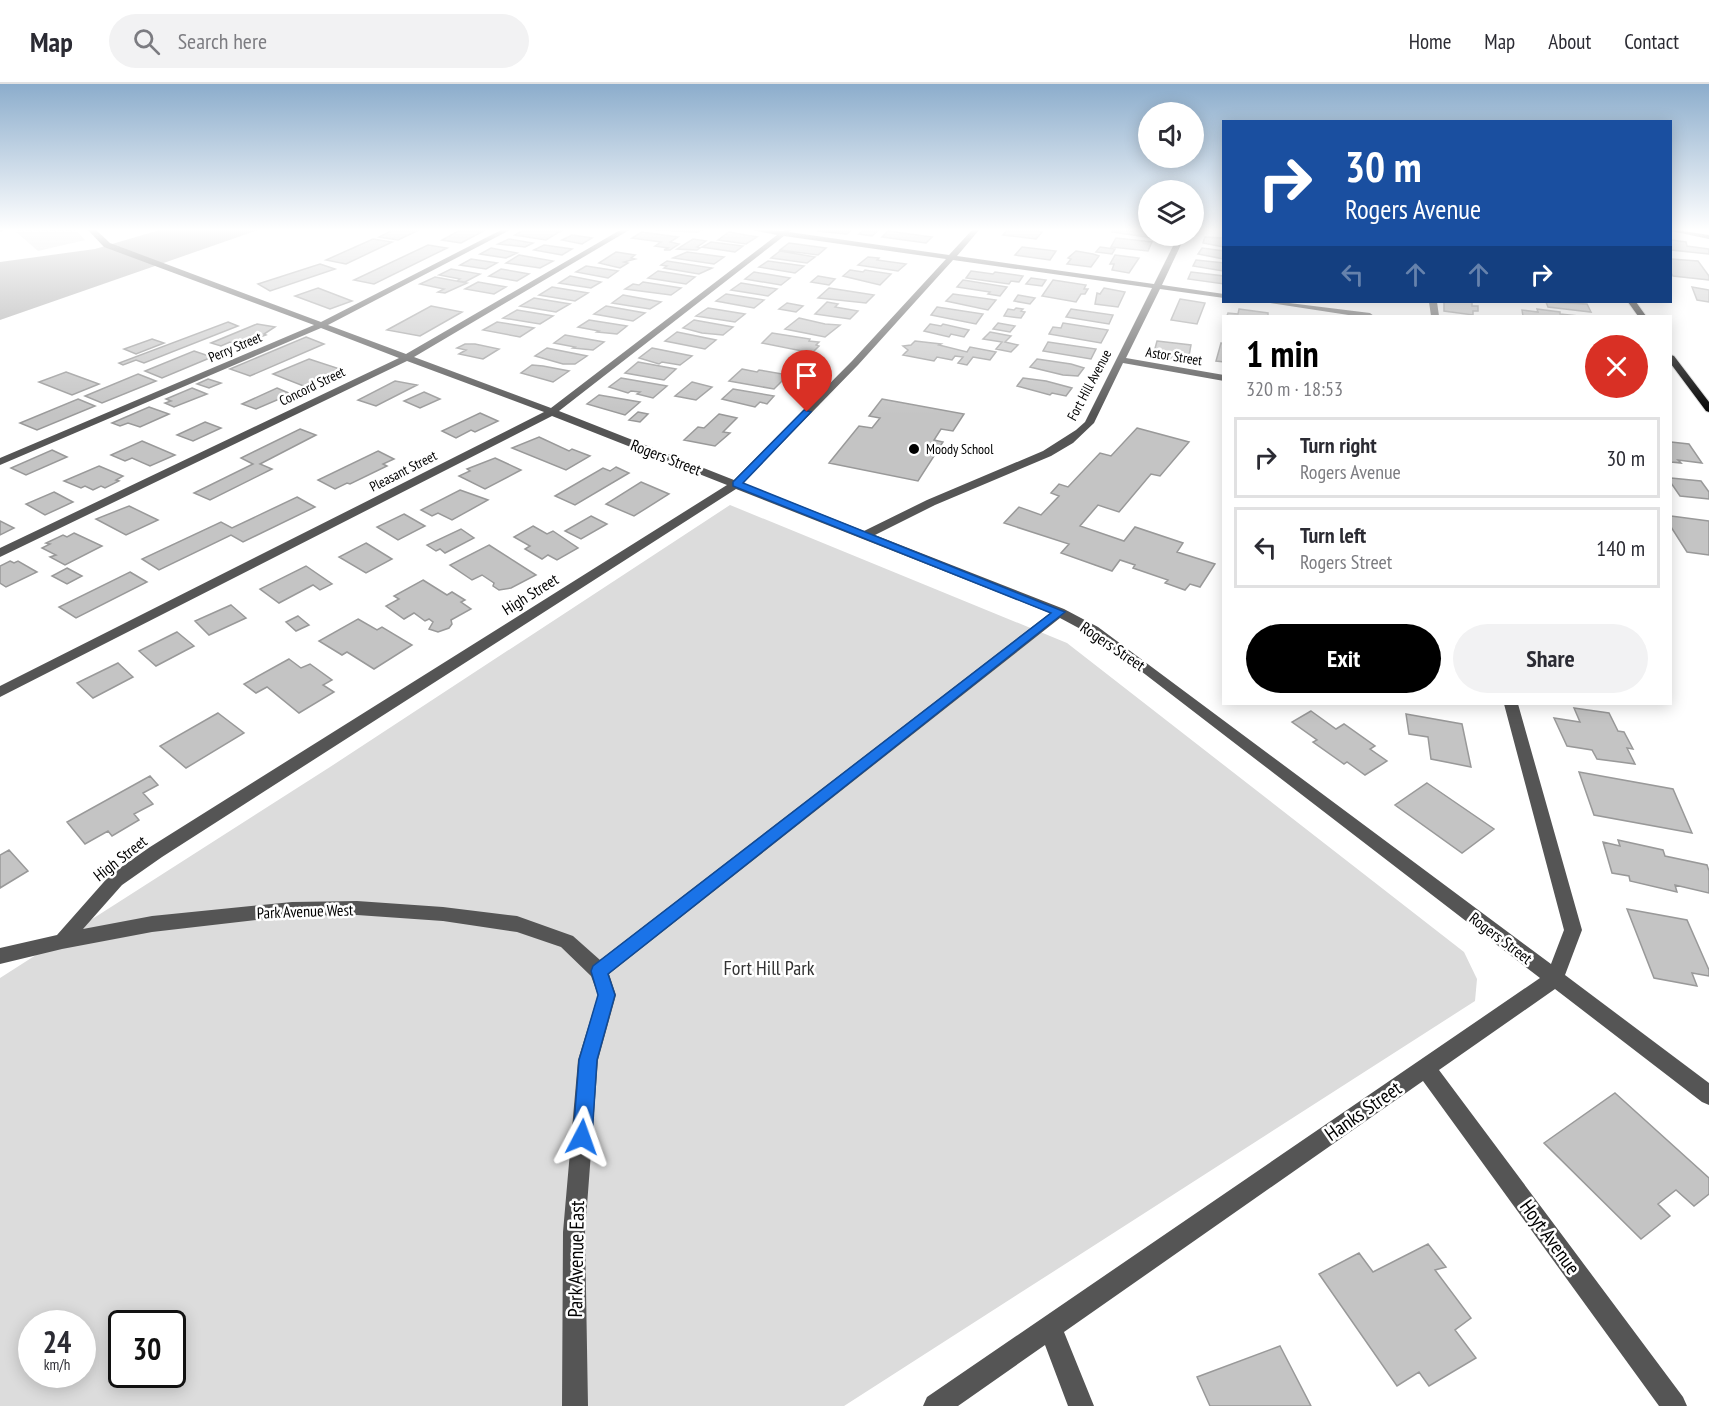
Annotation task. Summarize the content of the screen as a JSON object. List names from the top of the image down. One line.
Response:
{"streets":{"street":["Perry Street","Astor Street","Fort Hill Avenue","Concord Street","Rogers Street","Pleasant Street","High Street","Park Avenue West","Hanks Street","Hoyt Avenue","Park Avenue East"]},"crossings":[["Perry Street","Rogers Street"],["Astor Street","Fort Hill Avenue"],["Fort Hill Avenue","Rogers Street"],["Concord Street","Rogers Street"],["Rogers Street","Pleasant Street"],["Rogers Street","High Street"],["Rogers Street","Hanks Street"],["High Street","Park Avenue West"],["Park Avenue West","Park Avenue East"],["Hanks Street","Hoyt Avenue"]],"parks":["Fort Hill Park"],"places":["Moody School"],"page":{"header":"Map","search":"Search here","nav":["Home","Map","About","Contact"],"turn":["30 m","Rogers Avenue"],"heading":["1 min","320 m · 18:53"],"list":[{"name":"Turn right","note":"Rogers Avenue","value":"30 m"},{"name":"Turn left","note":"Rogers Street","value":"140 m"}],"buttons":["Exit","Share"],"speed":"24 km/h","limit":"30"}}
